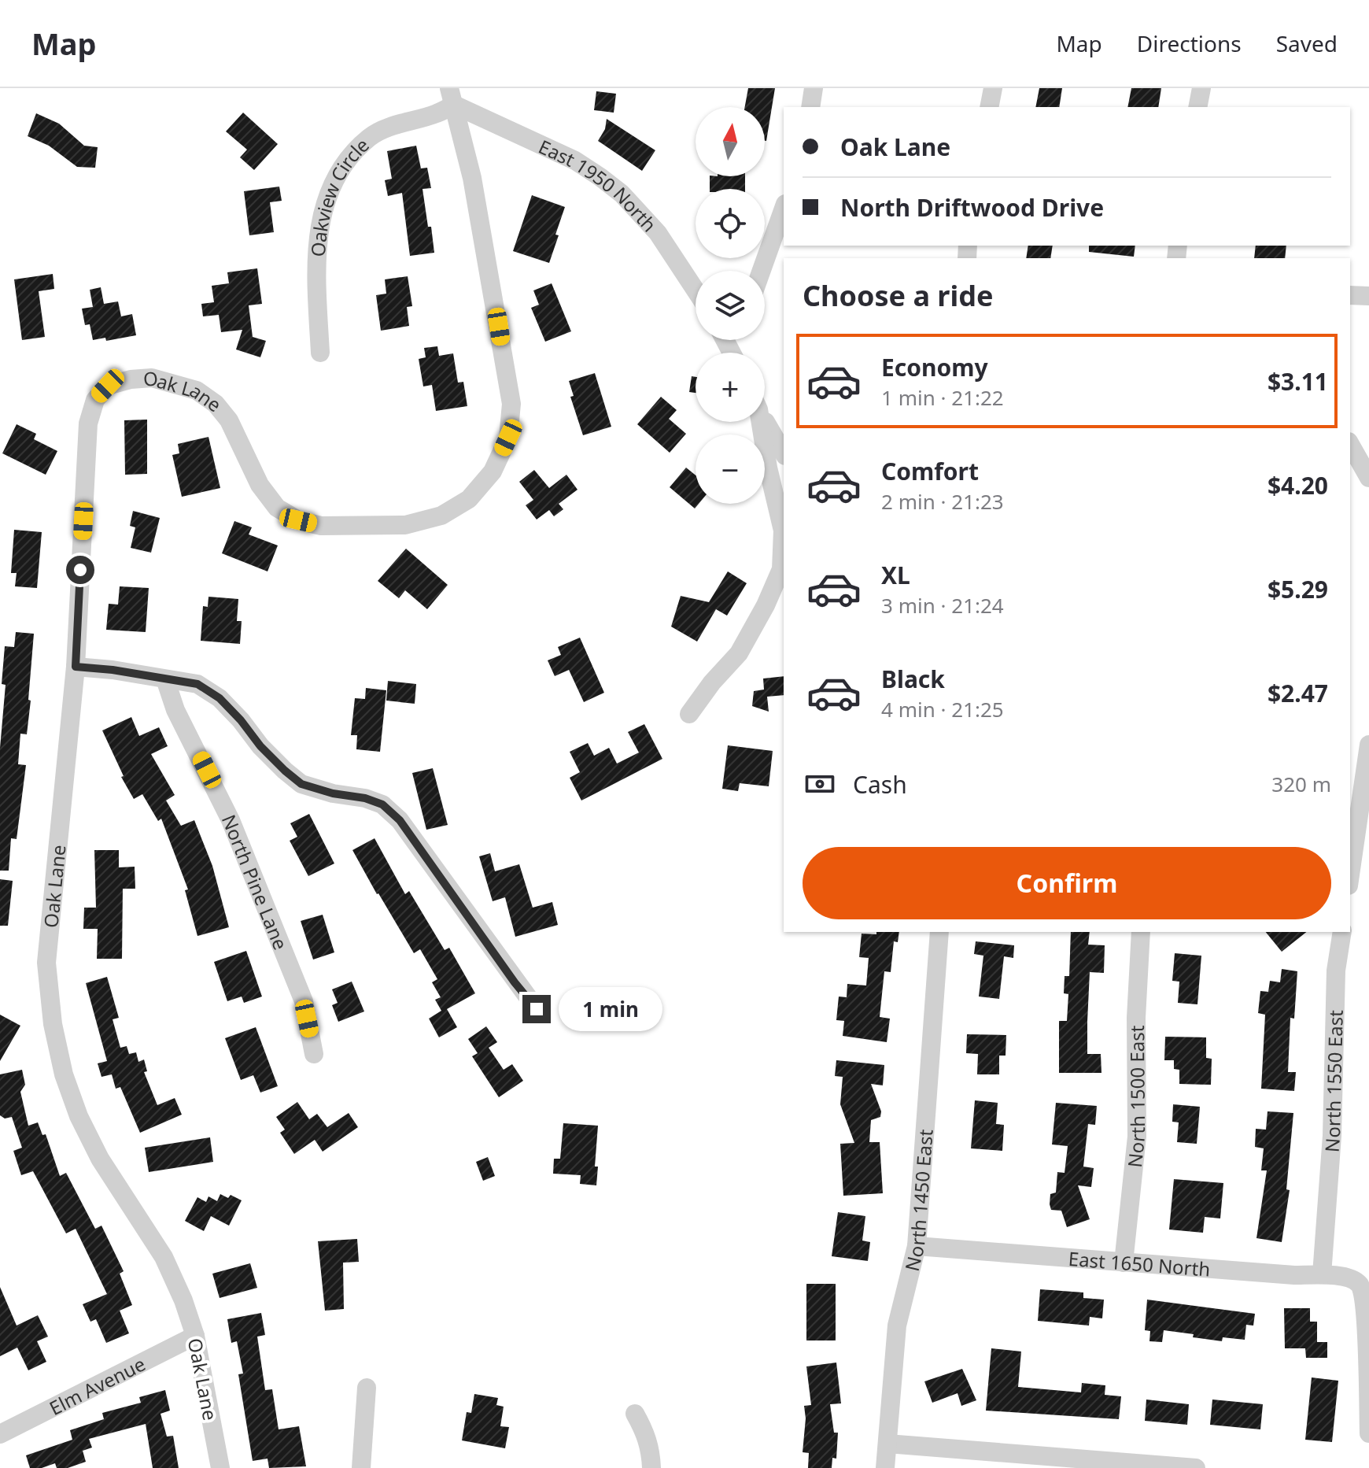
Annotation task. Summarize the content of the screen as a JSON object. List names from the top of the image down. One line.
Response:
{"streets":{"street":["East 1950 North","Oakview Circle","Oak Lane","North Pine Lane","North 1550 East","North 1500 East","North 1450 East","East 1650 North","Elm Avenue"]},"crossings":[["East 1950 North","Oakview Circle"],["East 1950 North","Oak Lane"],["Oakview Circle","Oak Lane"],["Oak Lane","Elm Avenue"],["North 1550 East","East 1650 North"],["North 1500 East","East 1650 North"],["North 1450 East","East 1650 North"]],"north":"top","page":{"header":"Map","nav":["Map","Directions","Saved"],"map_buttons":["+","−"],"banner":["Oak Lane","North Driftwood Drive"],"heading":"Choose a ride","list":[{"name":"Economy","note":"1 min · 21:22","value":"$3.11"},{"name":"Comfort","note":"2 min · 21:23","value":"$4.20"},{"name":"XL","note":"3 min · 21:24","value":"$5.29"},{"name":"Black","note":"4 min · 21:25","value":"$2.47"}],"pay":["Cash","320 m"],"buttons":"Confirm","bubble":"1 min"}}
